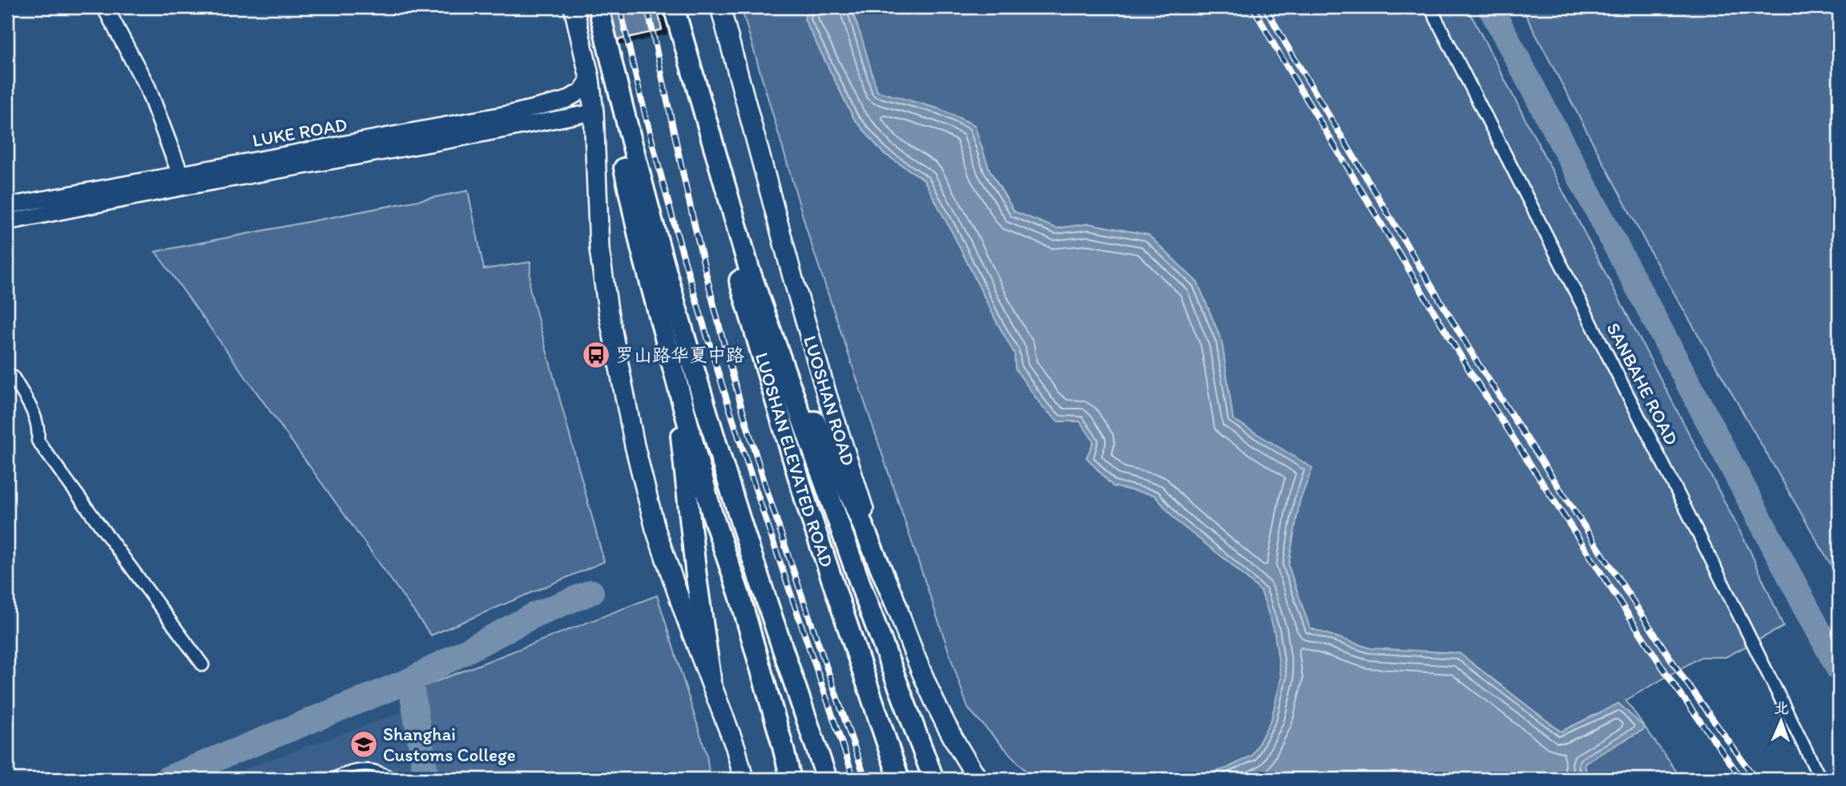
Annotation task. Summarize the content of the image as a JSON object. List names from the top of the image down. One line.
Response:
{"streets":{"highway":["LUOSHAN ELEVATED ROAD"],"main road":["LUOSHAN ROAD"],"street":["LUKE ROAD","SANBAHE ROAD"]},"places":{"bus stop":["罗山路华夏中路"],"school or university":["Shanghai Customs College"]},"north":"top"}
